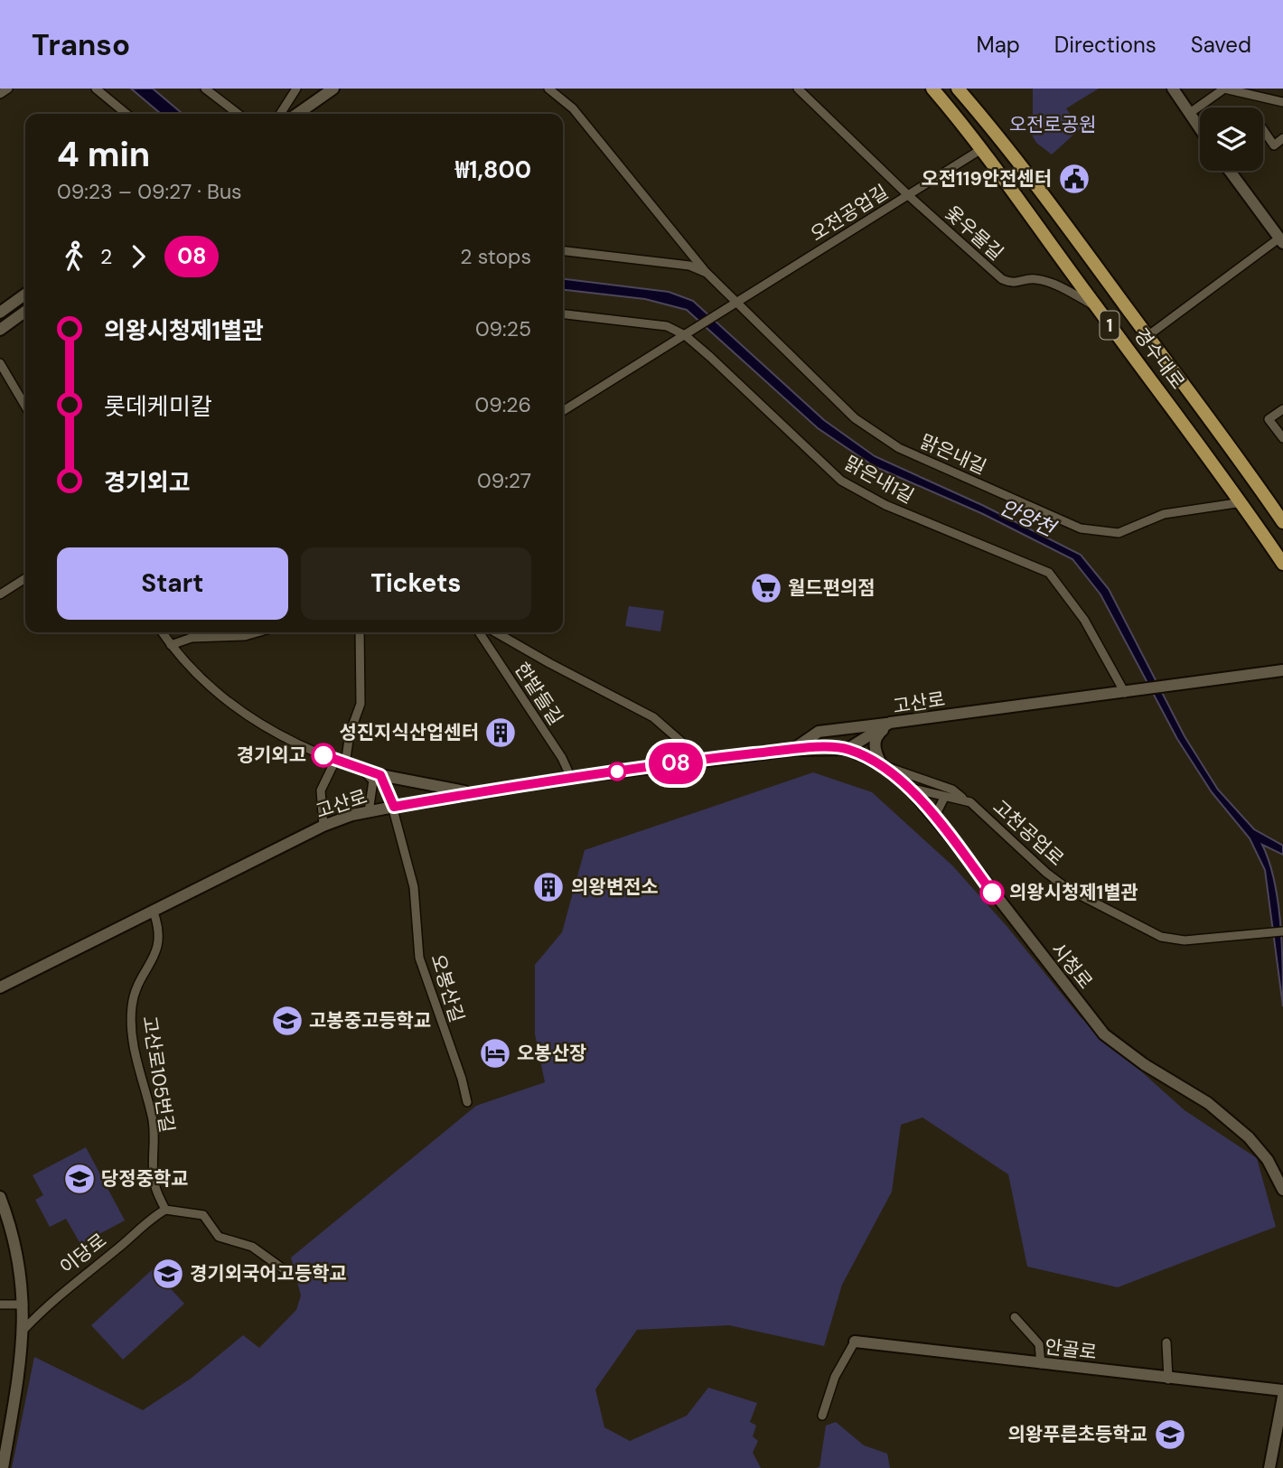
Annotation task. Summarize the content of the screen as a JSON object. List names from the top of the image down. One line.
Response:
{"streets":{"main road":["1","경수대로"],"street":["오전공업길","옻우물길","맑은내길","맑은내1길","한밭들길","고산로","고천공업로","시청로","오봉산길","고산로105번길","이당로","안골로"]},"crossings":[["오전공업길","옻우물길"],["오전공업길","경수대로"],["오전공업길","맑은내길"],["오전공업길","맑은내1길"],["옻우물길","경수대로"],["경수대로","맑은내길"],["맑은내1길","고산로"],["한밭들길","고산로"],["고산로","시청로"],["고산로","오봉산길"],["고산로","고산로105번길"],["고천공업로","시청로"],["고산로105번길","이당로"]],"water":["안양천"],"parks":["오전로공원"],"places":{"public building":["오전119안전센터"],"supermarket":["월드편의점"],"building":["성진지식산업센터","의왕변전소"],"other":["경기외고","의왕시청제1별관"],"school or university":["고봉중고등학교","당정중학교","경기외국어고등학교","의왕푸른초등학교"],"hotel":["오봉산장"]},"lines":["bus line 08"],"page":{"header":"Transo","nav":["Map","Directions","Saved"],"on_map":"08","heading":["4 min","09:23 – 09:27 · Bus","₩1,800"],"legs":["2","08","2 stops"],"list":[{"name":"의왕시청제1별관","value":"09:25"},{"name":"롯데케미칼","value":"09:26"},{"name":"경기외고","value":"09:27"}],"buttons":["Start","Tickets"]}}
